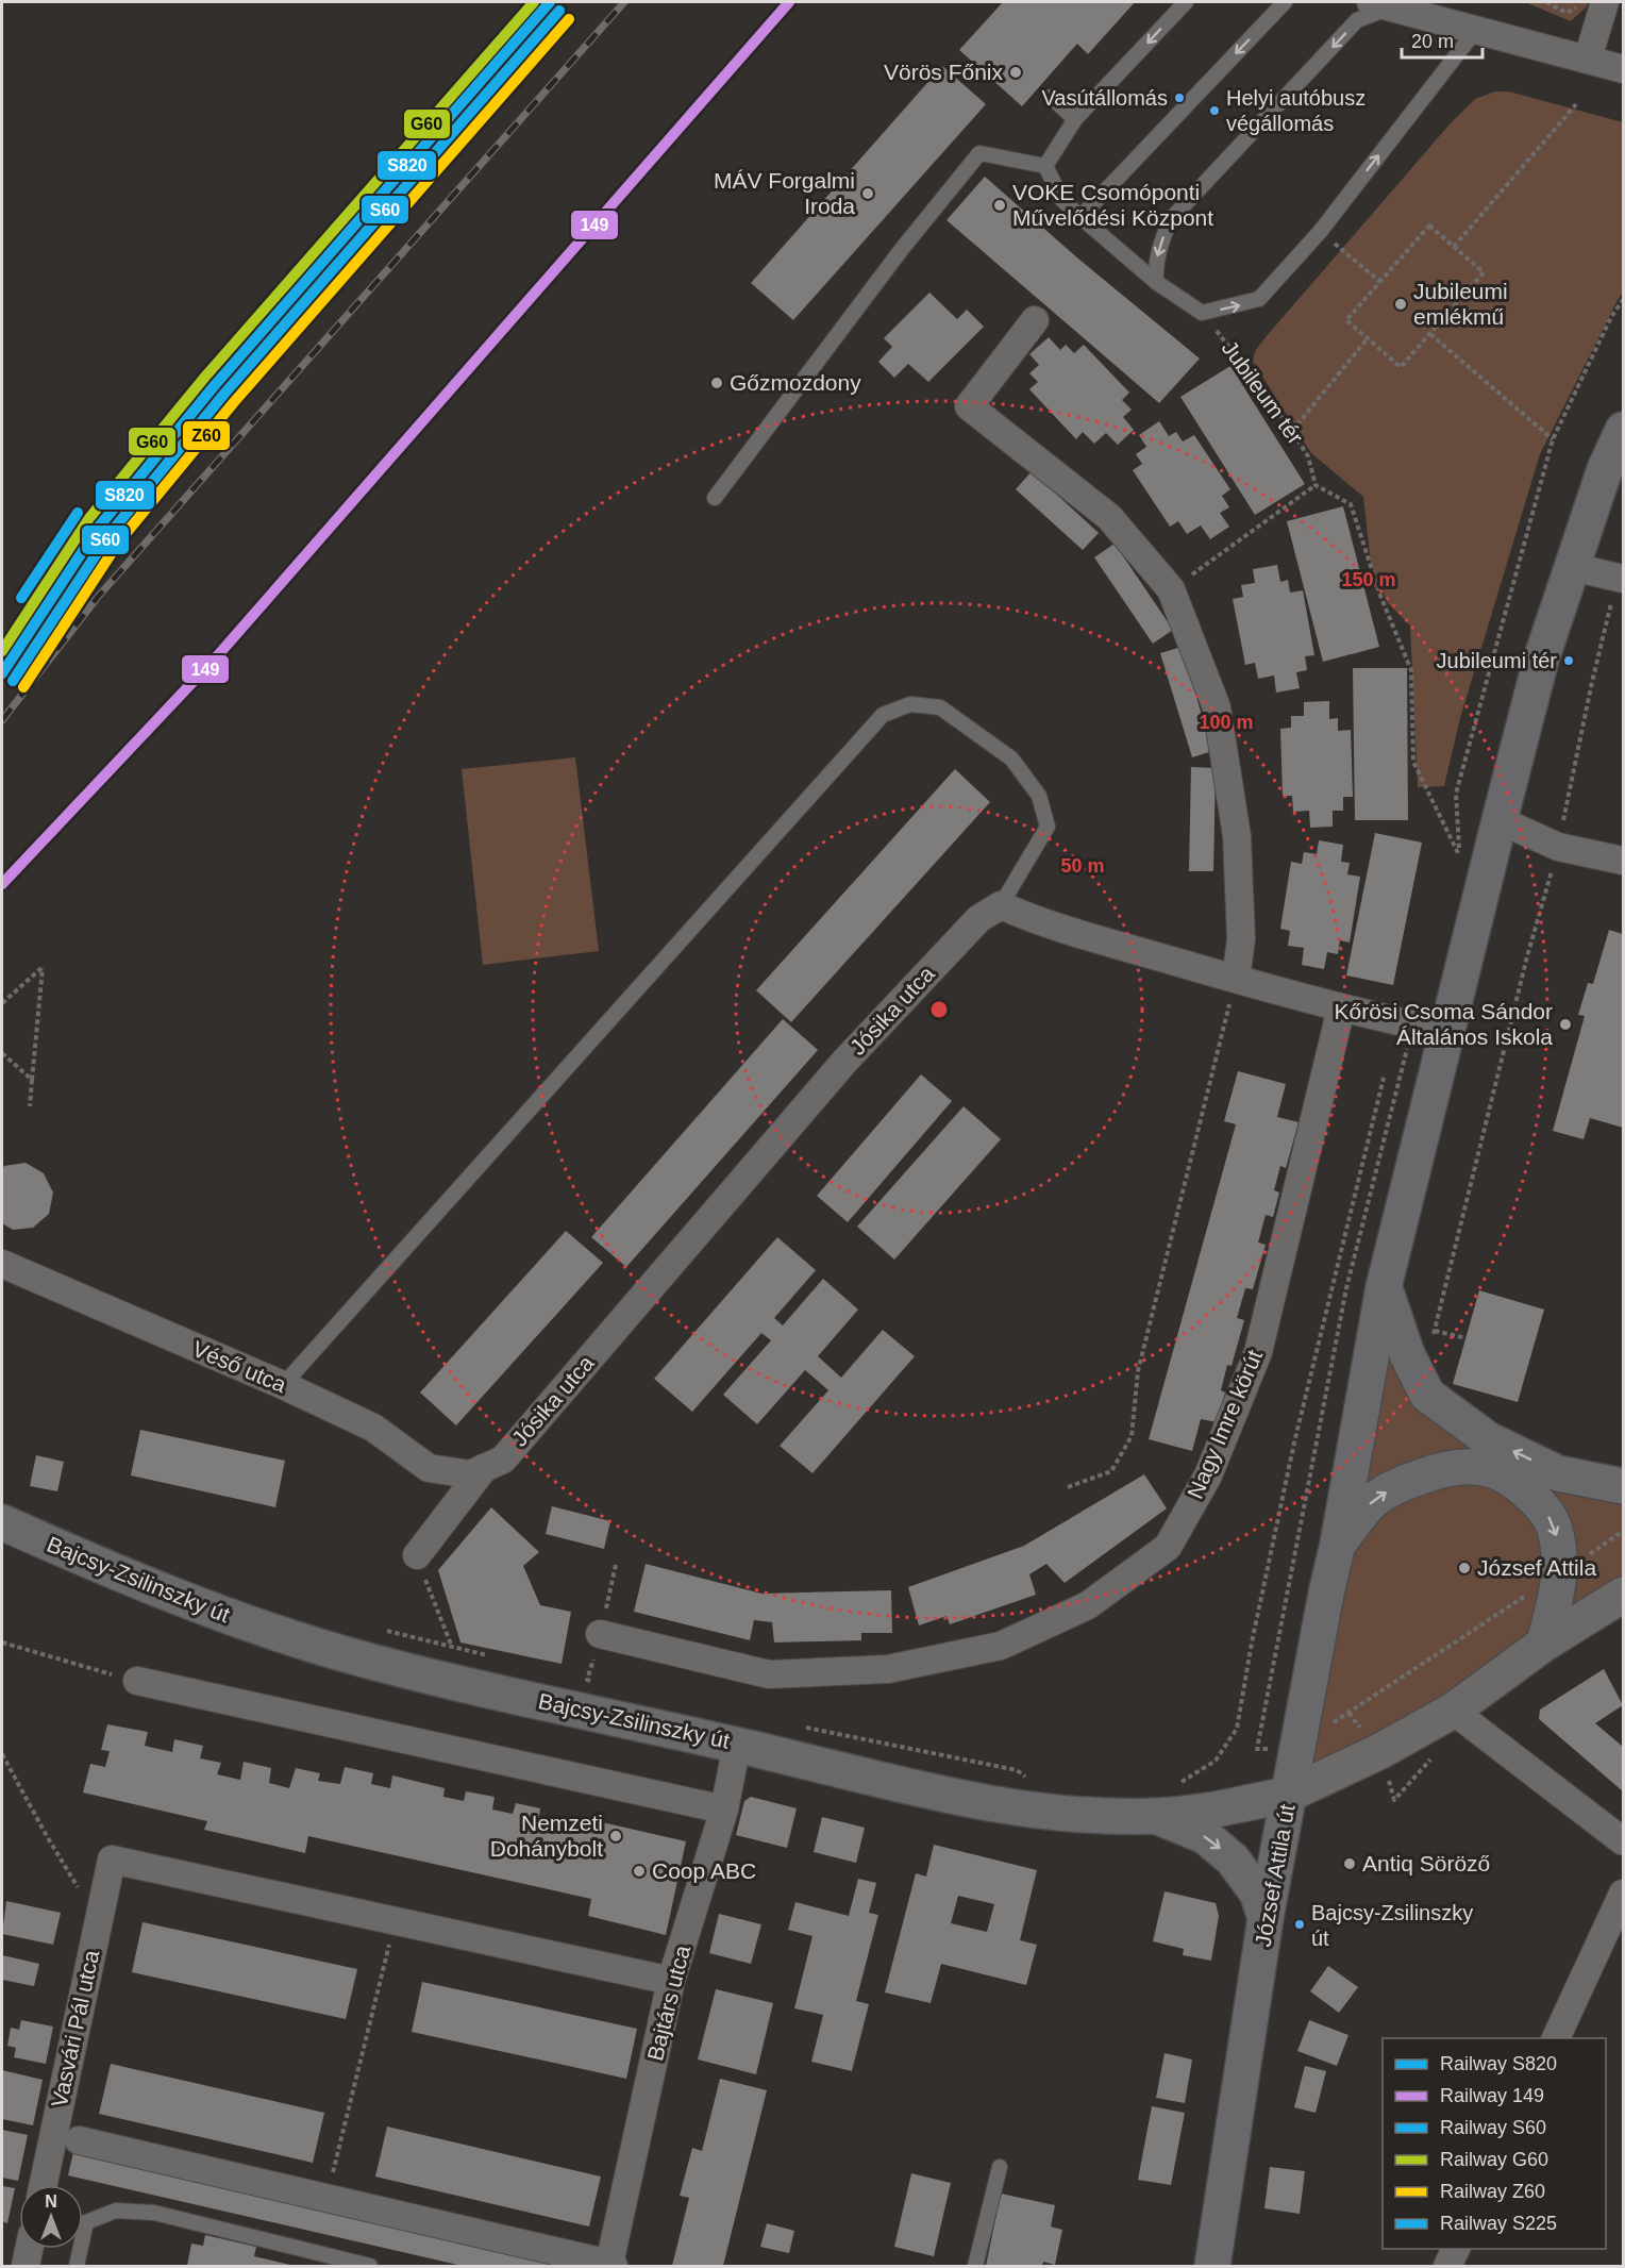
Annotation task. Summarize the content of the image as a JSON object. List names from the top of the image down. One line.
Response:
{"streets":{"main road":["Bajcsy-Zsilinszky út","József Attila út"],"street":["Jósika utca","Véső utca","Nagy Imre körút","Bajtárs utca","Vasvári Pál utca"],"path":["Jubileum tér"]},"crossings":[["Jósika utca","Véső utca"],["Bajcsy-Zsilinszky út","József Attila út"],["Bajcsy-Zsilinszky út","Bajtárs utca"]],"places":["Vörös Főnix","Vasútállomás","Helyi autóbusz végállomás","MÁV Forgalmi Iroda","VOKE Csomóponti Művelődési Központ","Jubileumi emlékmű","Gőzmozdony","Jubileumi tér","Kőrösi Csoma Sándor Általános Iskola","József Attila","Nemzeti Dohánybolt","Antiq Söröző","Coop ABC","Bajcsy-Zsilinszky út"],"lines":["rail line S820","rail line 149","rail line G60","rail line S60","rail line Z60","rail line S225"],"legend":["Railway S820","Railway 149","Railway S60","Railway G60","Railway Z60","Railway S225"],"scale_bar":"20 m","north":"top","rings":["150 m","100 m","50 m"]}
